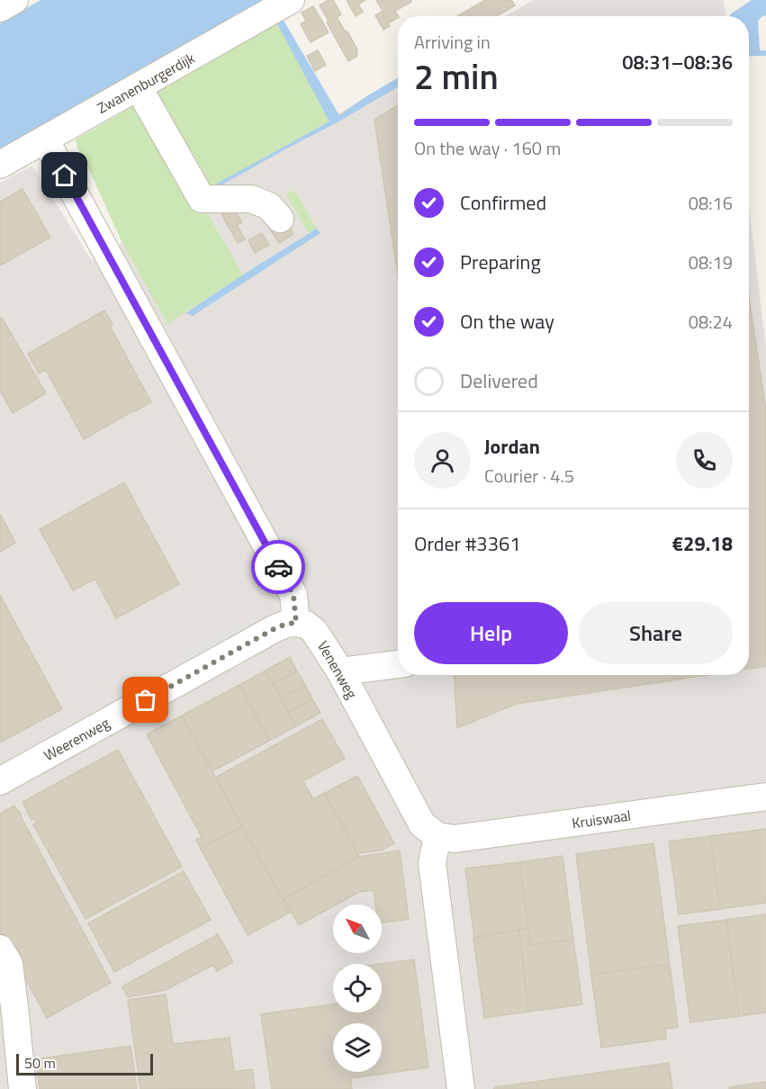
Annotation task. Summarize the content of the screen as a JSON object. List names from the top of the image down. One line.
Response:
{"streets":{"street":["Zwanenburgerdijk","Venenweg","Weerenweg","Kruiswaal"]},"crossings":[["Venenweg","Weerenweg"],["Venenweg","Kruiswaal"]],"scale_bar":"50 m","north":"top left","page":{"heading":["2 min","Arriving in","08:31–08:36"],"panel":["Jordan","Courier · 4.5","Order #3361","€29.18"],"bar":"On the way · 160 m","list":[["Confirmed","08:16"],["Preparing","08:19"],["On the way","08:24"],"Delivered"],"buttons":["Help","Share"],"scale":"50 m"}}
